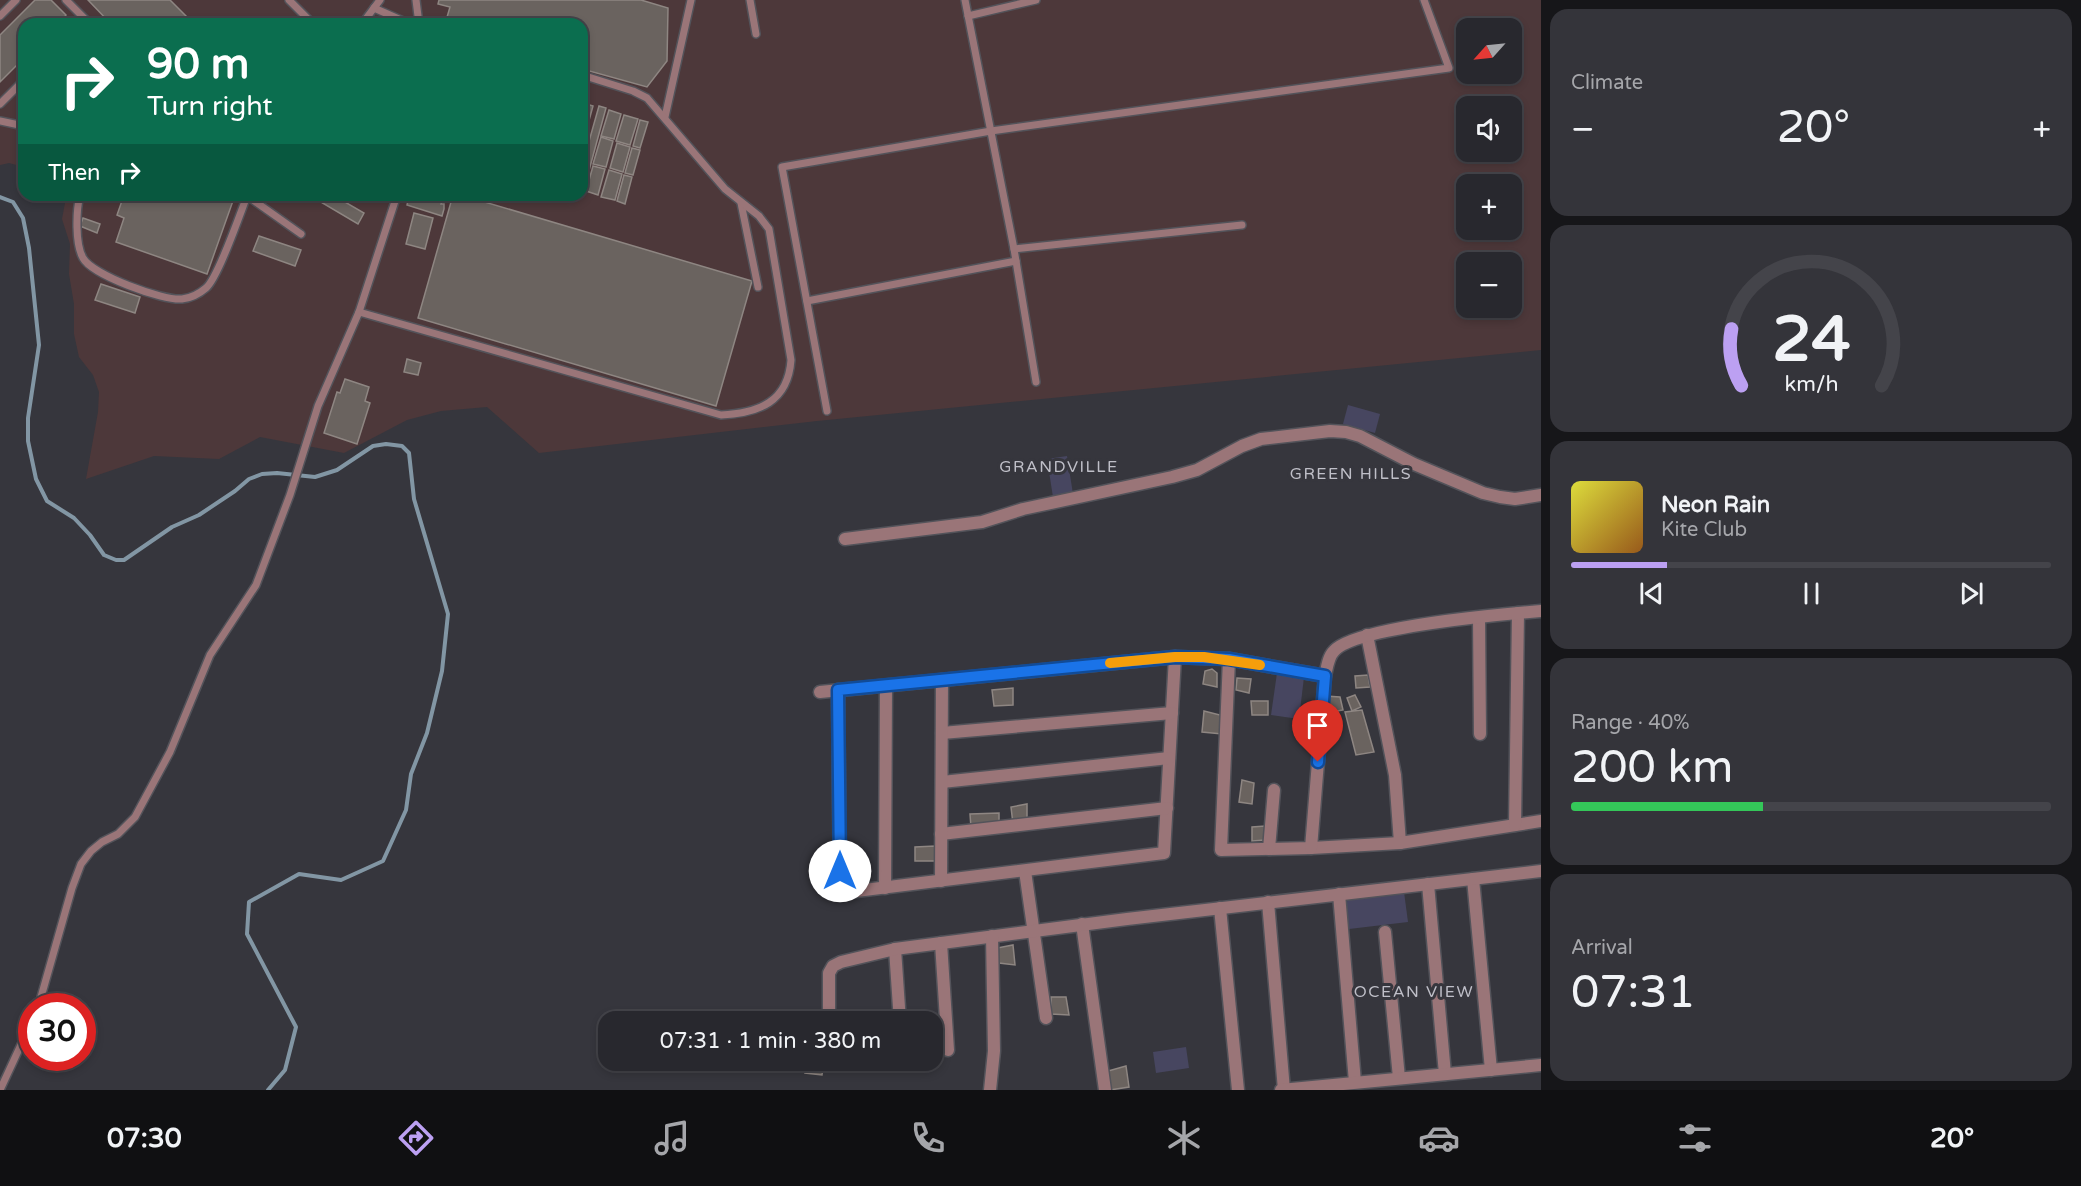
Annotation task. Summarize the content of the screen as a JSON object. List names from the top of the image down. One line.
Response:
{"districts":["GRANDVILLE","GREEN HILLS","OCEAN VIEW"],"north":"bottom left","page":{"tile":["Climate",["Range · 40%","200 km"],["Arrival","07:31"]],"map_buttons":["+","−"],"turn":["90 m","Turn right"],"heat":["−","20°","+"],"then":"Then","song":["Neon Rain","Kite Club"],"limit":"30","trip":"07:31 · 1 min · 380 m","tabs":["07:30","20°"],"gauge":["24","km/h"]}}
